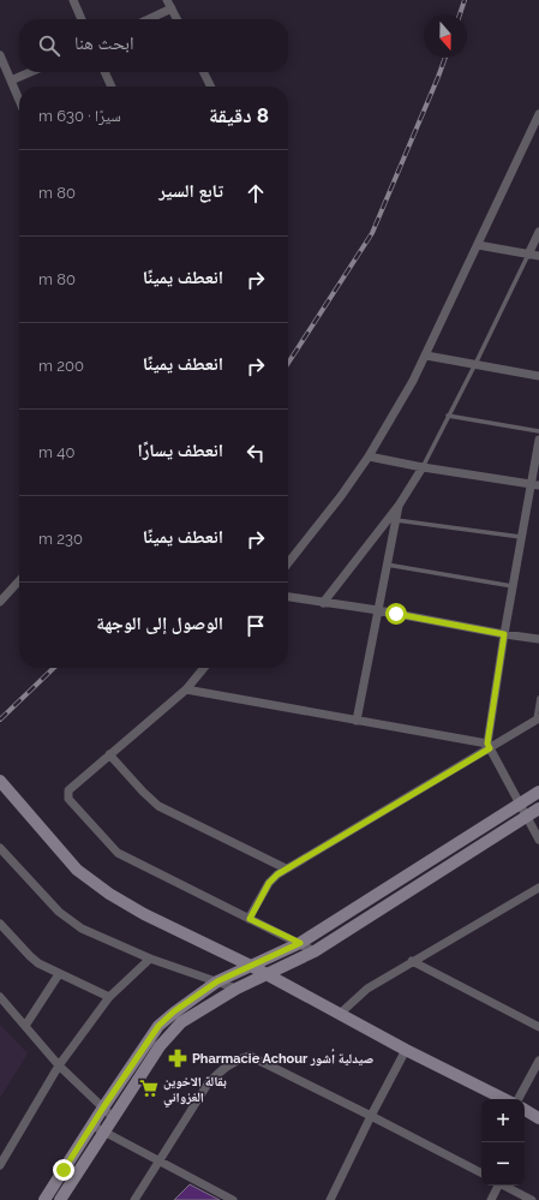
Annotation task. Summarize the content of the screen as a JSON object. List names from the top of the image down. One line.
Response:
{"places":{"pharmacy":["Pharmacie Achour صيدلية أشور"],"supermarket":["بقالة الاخوين الغزواني"]},"north":"bottom","page":{"search":"ابحث هنا","heading":["8 دقيقة","سيرًا · 630 m"],"list":[["تابع السير","80 m"],["انعطف يمينًا","80 m"],["انعطف يمينًا","200 m"],["انعطف يسارًا","40 m"],["انعطف يمينًا","230 m"],"الوصول إلى الوجهة"],"map_buttons":["+","−"]}}
